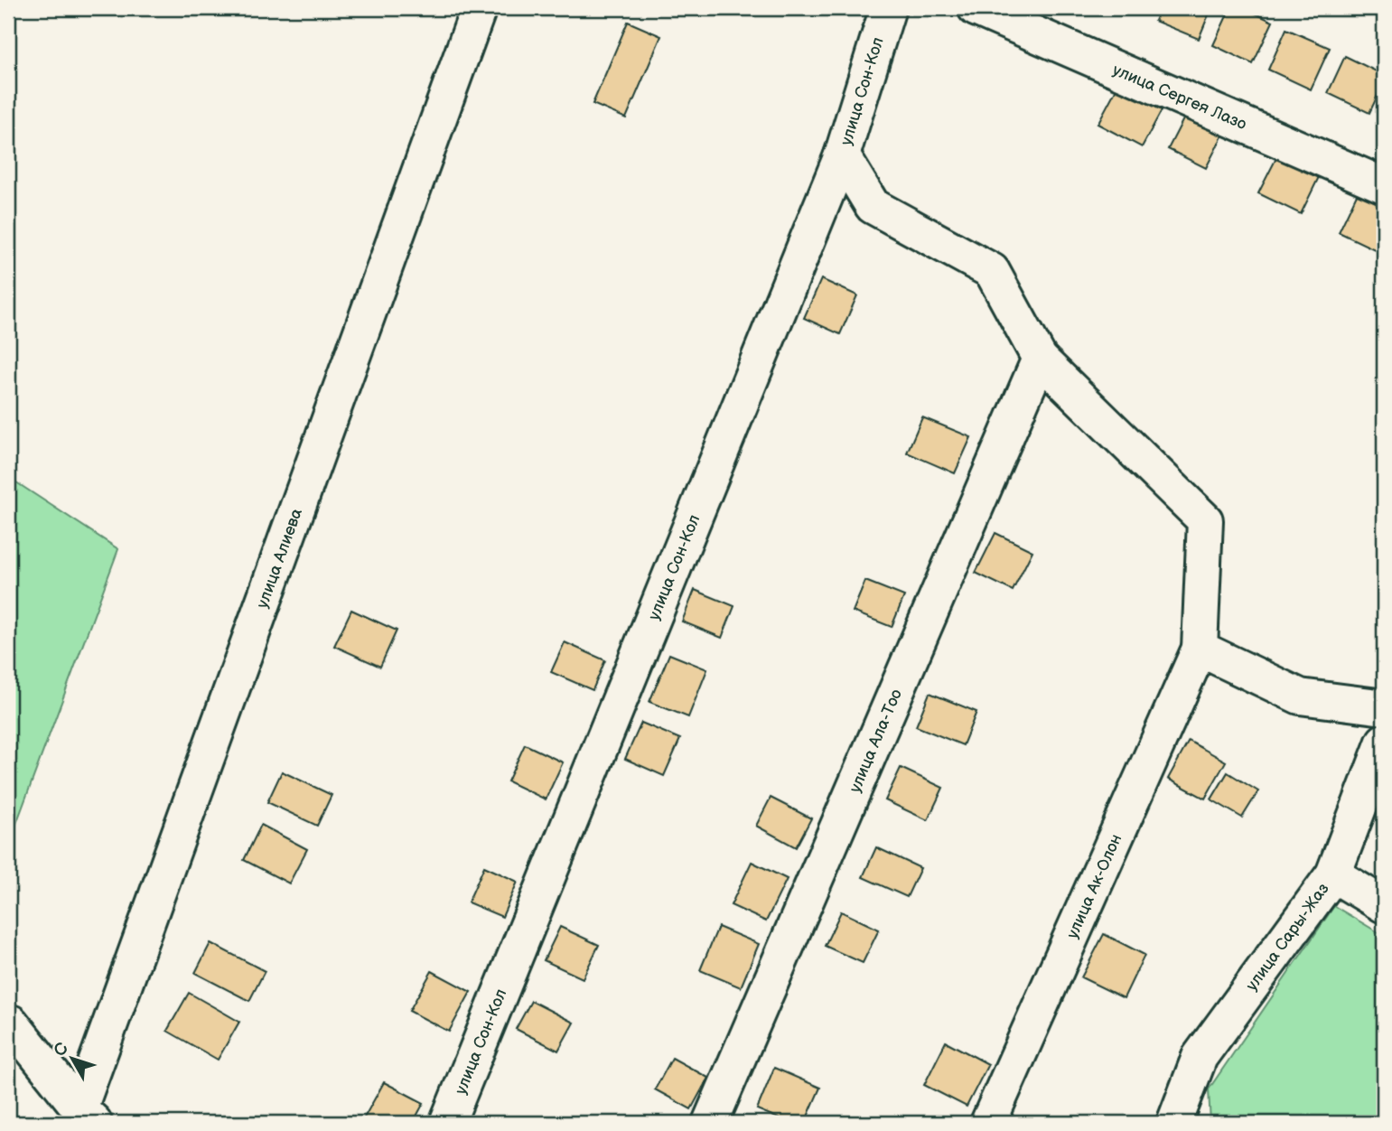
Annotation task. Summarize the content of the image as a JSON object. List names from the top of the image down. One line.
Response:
{"streets":{"street":["улица Сон-Кол","улица Сергея Лазо","улица Алиева","улица Ала-Тоо","улица Ак-Олон","улица Сары-Жаз"]},"north":"top left"}
